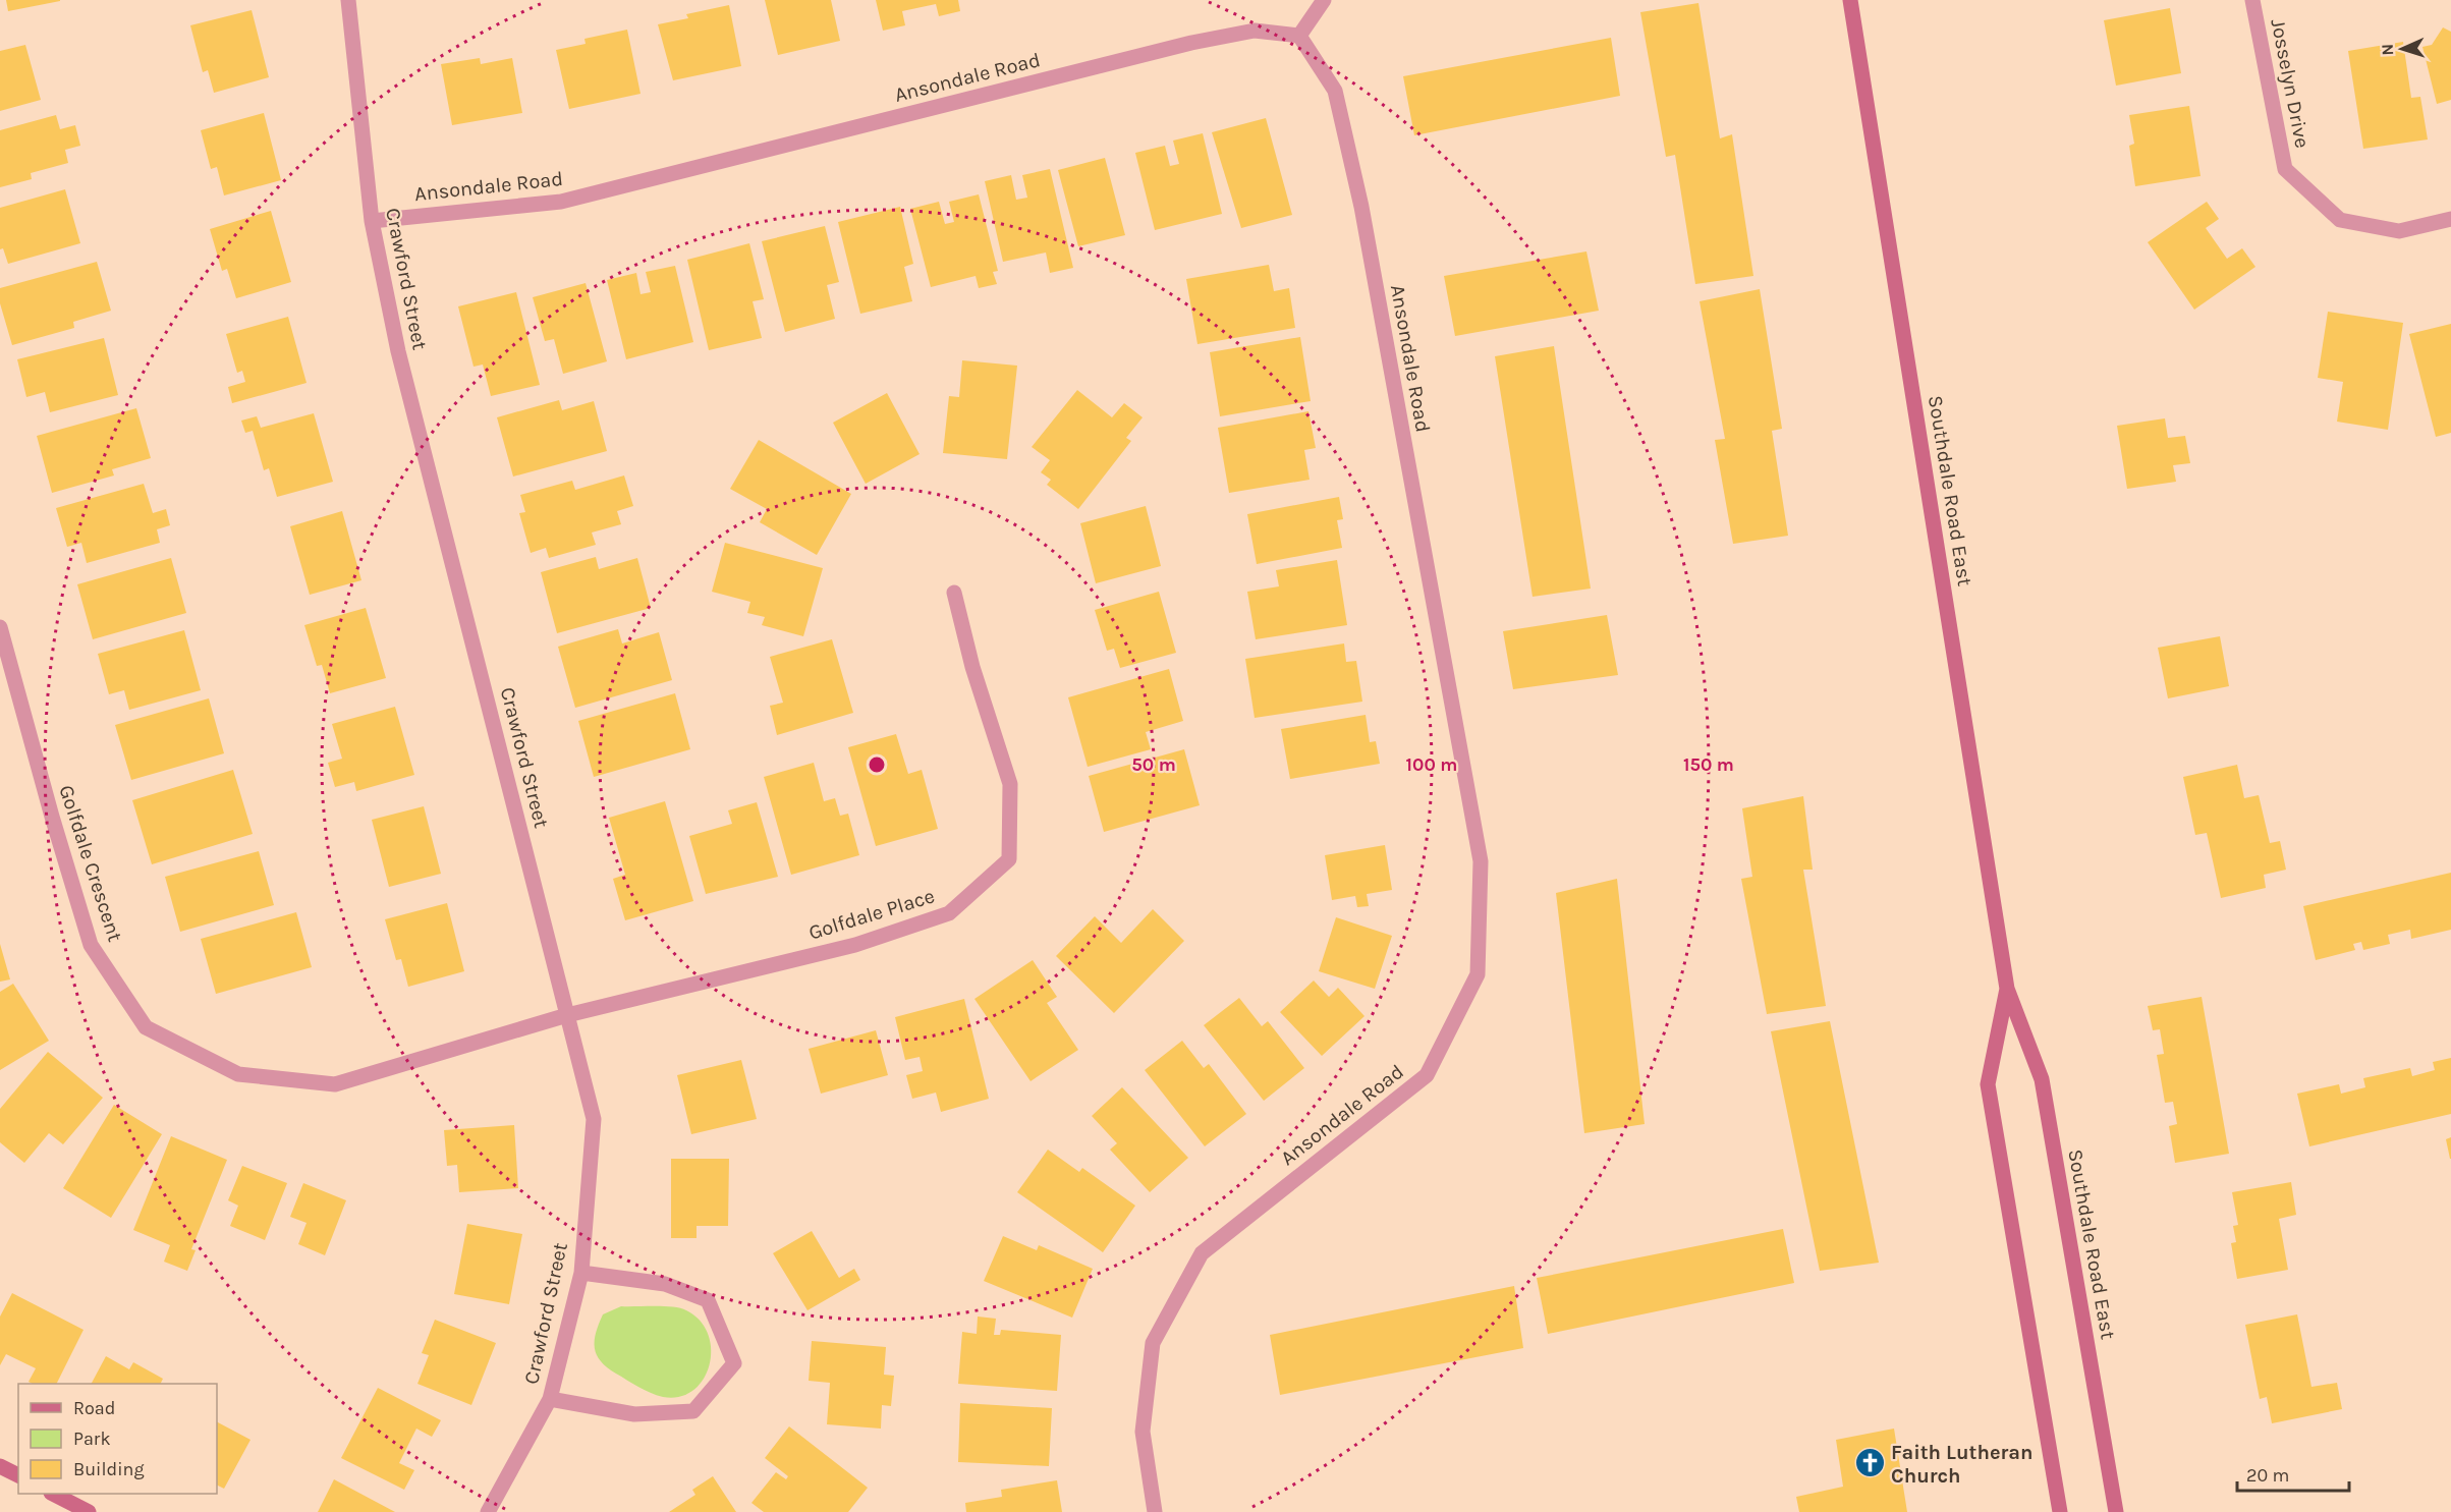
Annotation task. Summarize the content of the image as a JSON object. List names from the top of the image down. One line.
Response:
{"streets":{"main road":["Southdale Road East"],"street":["Ansondale Road","Josselyn Drive","Crawford Street","Golfdale Crescent","Golfdale Place"]},"crossings":[["Ansondale Road","Crawford Street"],["Crawford Street","Golfdale Crescent"],["Crawford Street","Golfdale Place"],["Golfdale Crescent","Golfdale Place"]],"places":{"church":["Faith Lutheran Church"]},"legend":["Road","Park","Building"],"scale_bar":"20 m","north":"left","rings":["50 m","100 m","150 m"]}
